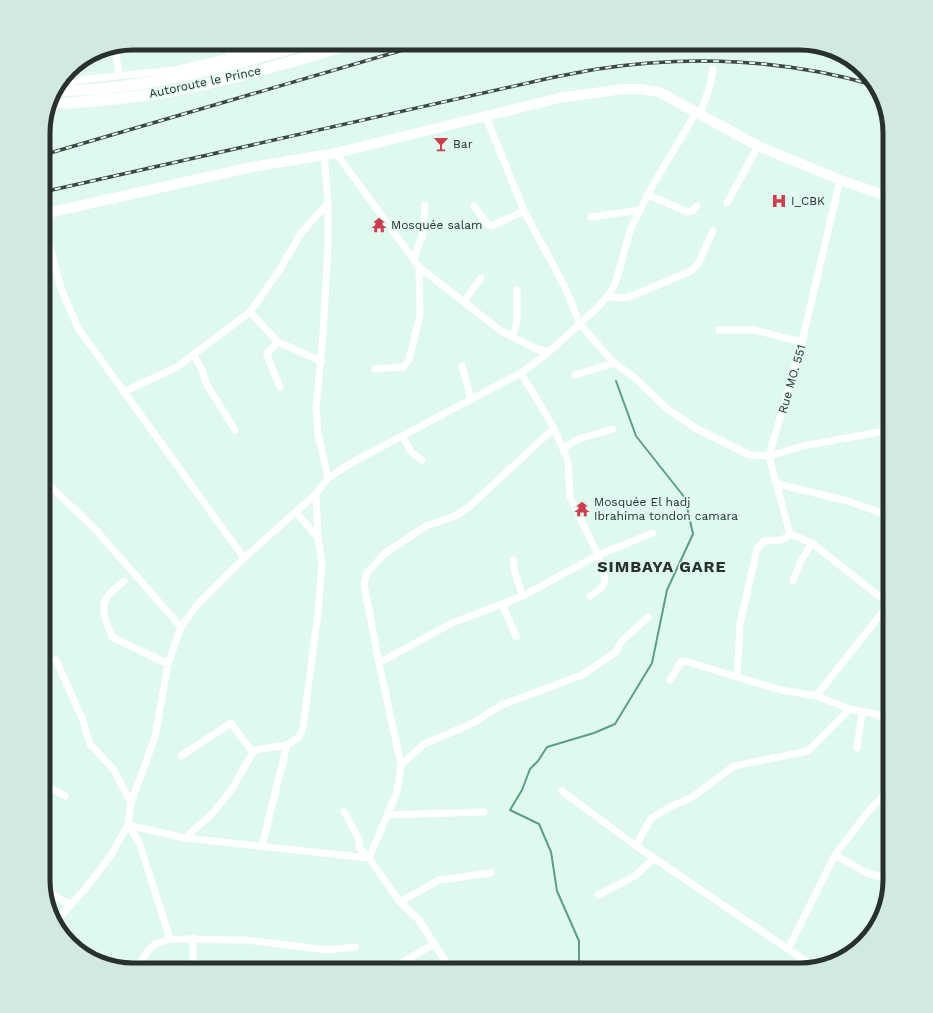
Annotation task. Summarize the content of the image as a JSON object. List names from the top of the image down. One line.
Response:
{"streets":{"main road":["Autoroute le Prince"],"street":["Rue MO. 551"]},"districts":["SIMBAYA GARE"],"places":{"bar":["Bar"],"hospital":["I_CBK"],"temple":["Mosquée salam","Mosquée El hadj Ibrahima tondon camara"]}}
